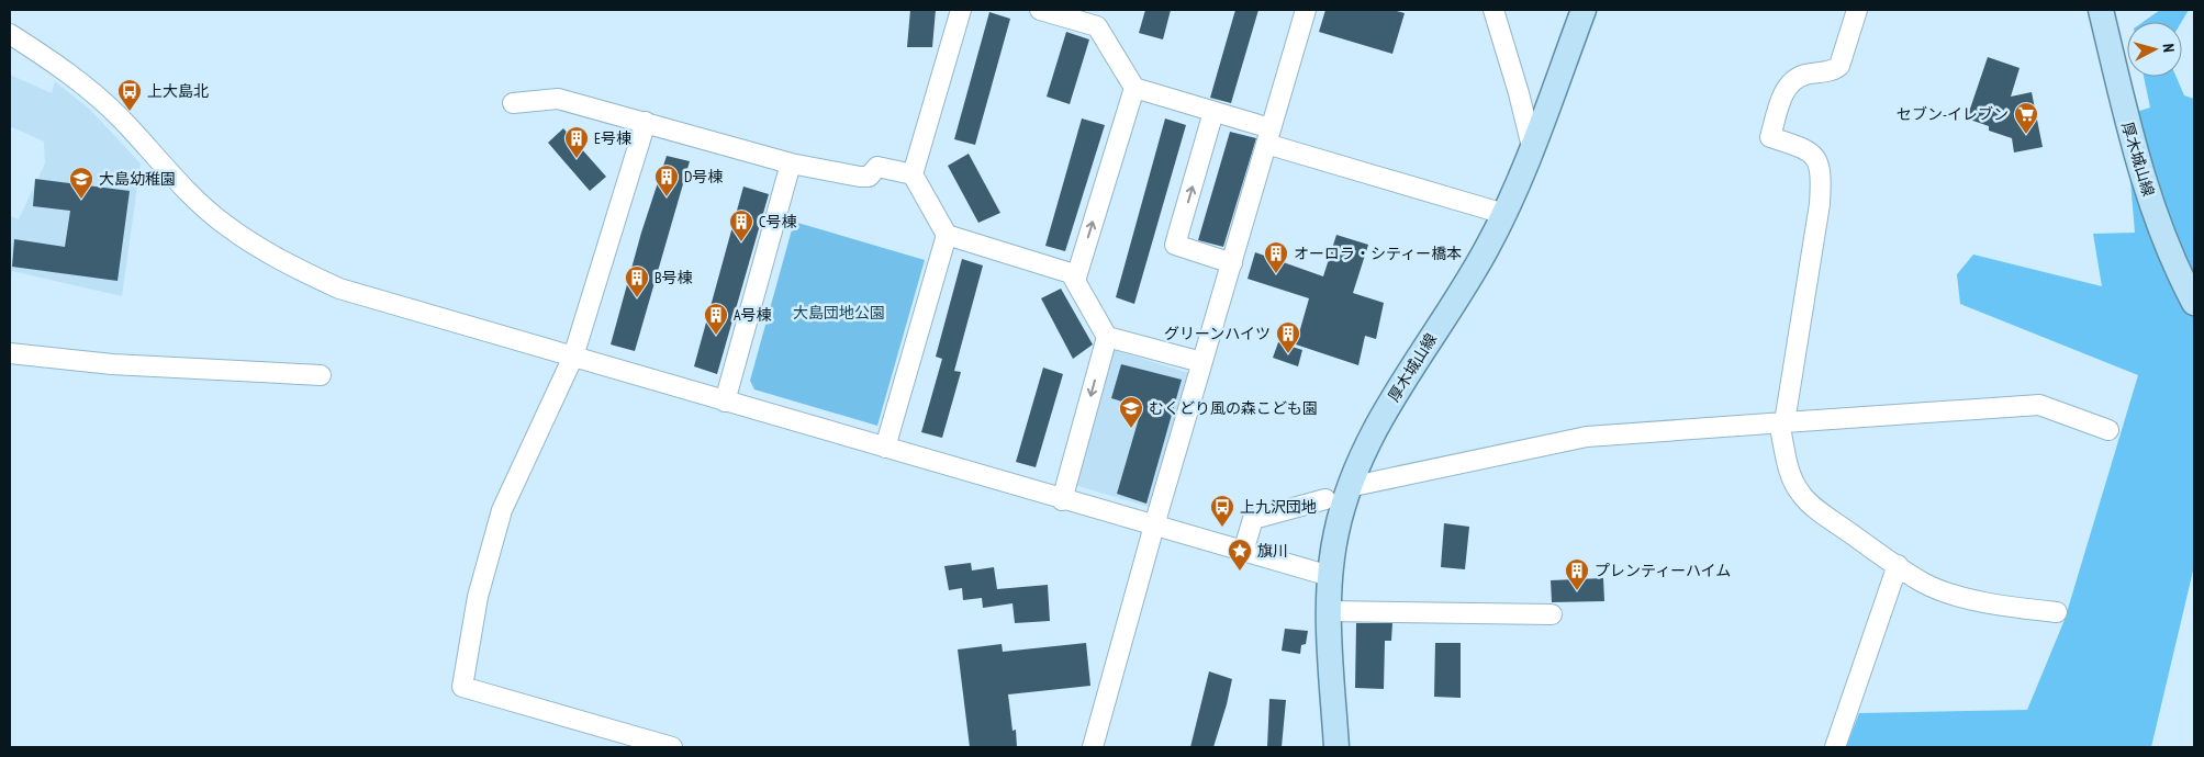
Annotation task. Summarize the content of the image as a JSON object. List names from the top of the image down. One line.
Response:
{"streets":{"main road":["厚木城山線"]},"parks":["大島団地公園"],"places":{"bus stop":["上大島北","上九沢団地"],"supermarket":["セブン-イレブン"],"building":["E号棟","D号棟","C号棟","オーロラ・シティー橋本","B号棟","A号棟","グリーンハイツ","プレンティーハイム"],"school or university":["大島幼稚園","むくどり風の森こども園"],"place":["旗川"]},"north":"right"}
